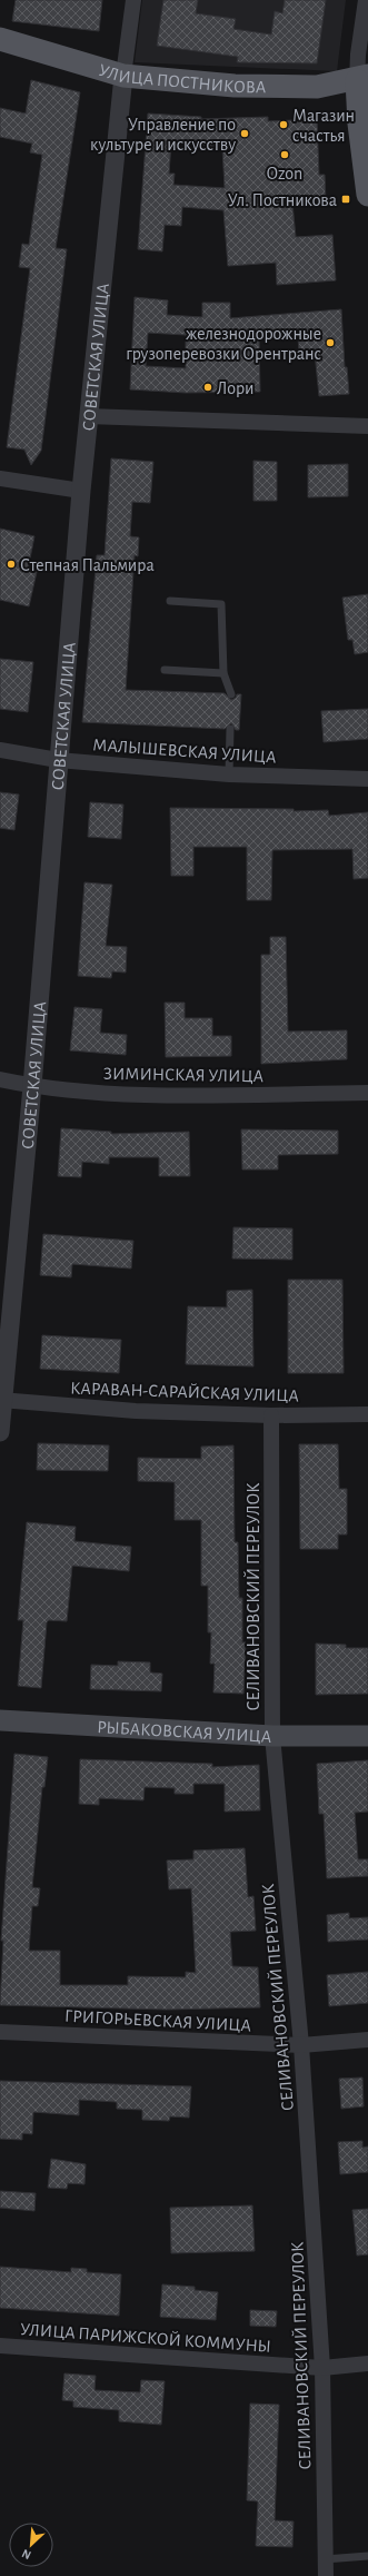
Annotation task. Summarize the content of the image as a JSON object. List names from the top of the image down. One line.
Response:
{"streets":{"main road":["УЛИЦА ПОСТНИКОВА","РЫБАКОВСКАЯ УЛИЦА"],"street":["СОВЕТСКАЯ УЛИЦА","МАЛЫШЕВСКАЯ УЛИЦА","ЗИМИНСКАЯ УЛИЦА","КАРАВАН-САРАЙСКАЯ УЛИЦА","СЕЛИВАНОВСКИЙ ПЕРЕУЛОК","ГРИГОРЬЕВСКАЯ УЛИЦА","УЛИЦА ПАРИЖСКОЙ КОММУНЫ"]},"crossings":[["УЛИЦА ПОСТНИКОВА","СОВЕТСКАЯ УЛИЦА"],["СОВЕТСКАЯ УЛИЦА","МАЛЫШЕВСКАЯ УЛИЦА"],["СОВЕТСКАЯ УЛИЦА","ЗИМИНСКАЯ УЛИЦА"],["СОВЕТСКАЯ УЛИЦА","КАРАВАН-САРАЙСКАЯ УЛИЦА"],["КАРАВАН-САРАЙСКАЯ УЛИЦА","СЕЛИВАНОВСКИЙ ПЕРЕУЛОК"],["СЕЛИВАНОВСКИЙ ПЕРЕУЛОК","РЫБАКОВСКАЯ УЛИЦА"],["СЕЛИВАНОВСКИЙ ПЕРЕУЛОК","ГРИГОРЬЕВСКАЯ УЛИЦА"],["СЕЛИВАНОВСКИЙ ПЕРЕУЛОК","УЛИЦА ПАРИЖСКОЙ КОММУНЫ"]],"places":{"other":["Магазин счастья","Управление по культуре и искусству","Ozon","железнодорожные грузоперевозки Орентранс","Лори","Степная Пальмира"],"transit":["Ул. Постникова"]},"north":"bottom left"}
